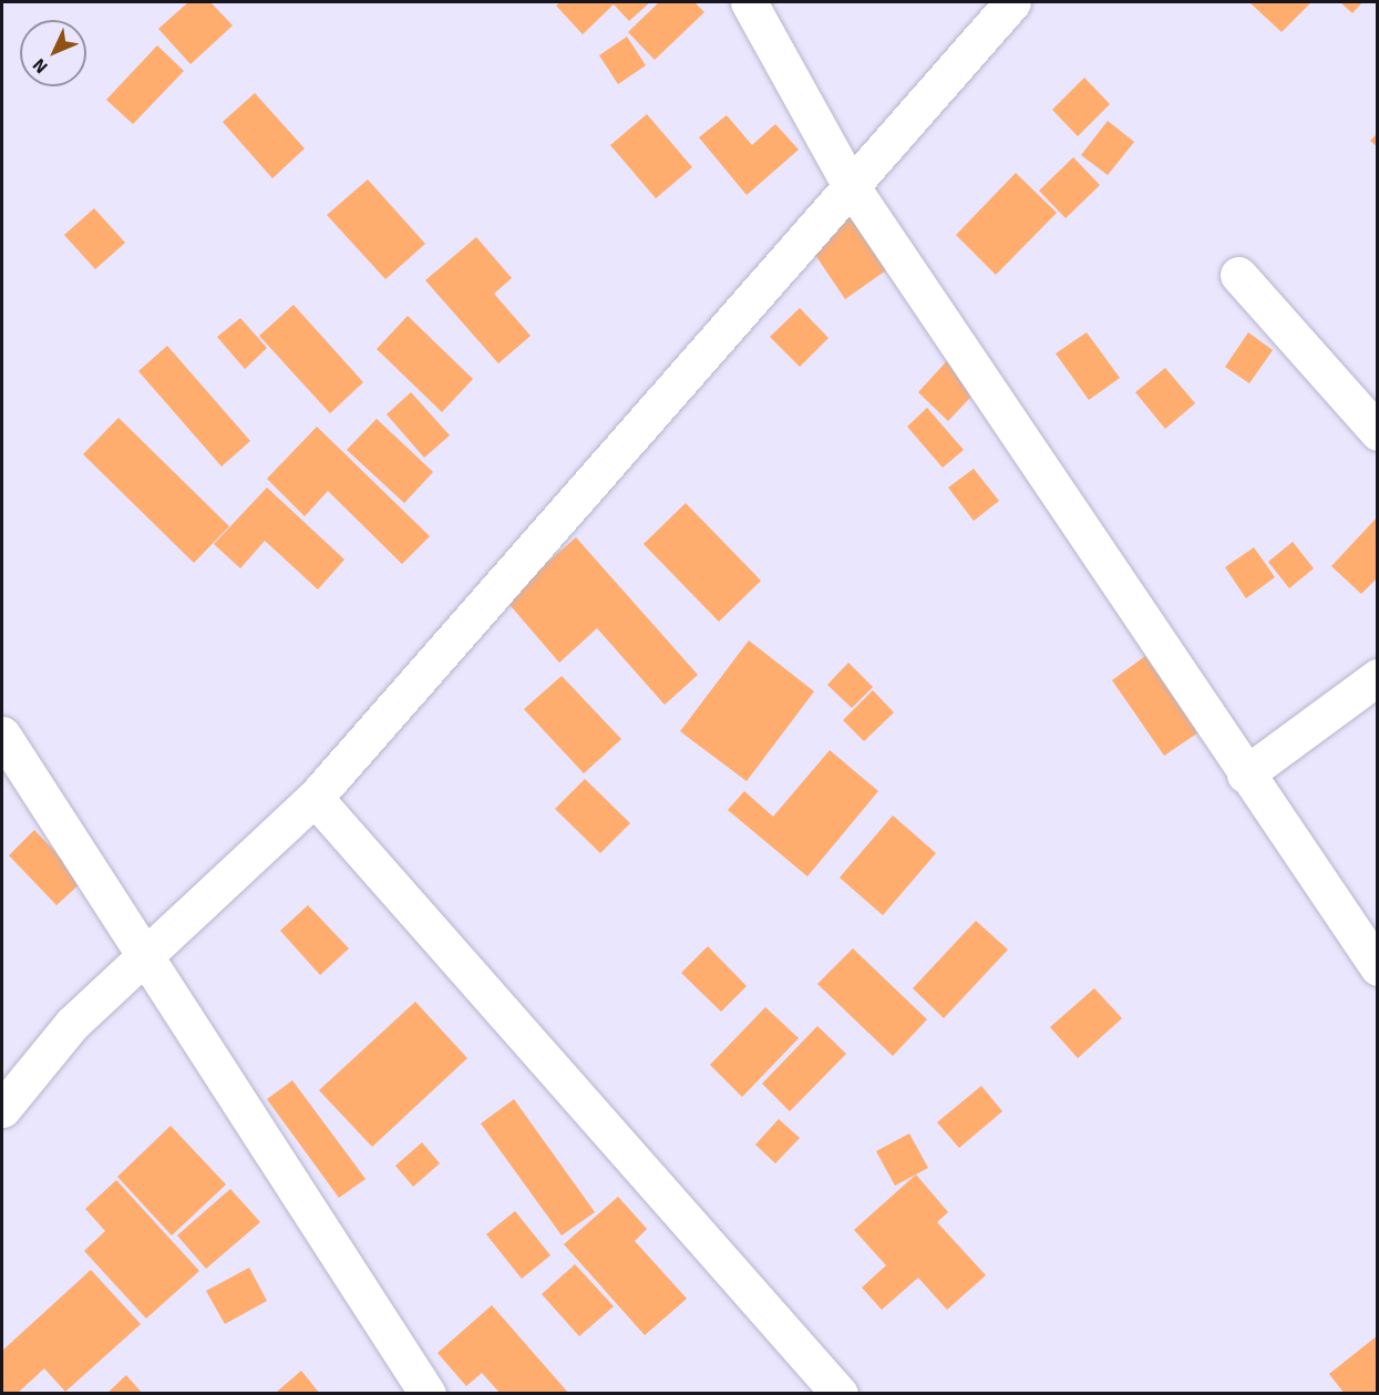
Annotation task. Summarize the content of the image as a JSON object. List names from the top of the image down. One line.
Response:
{"north":"bottom left"}
